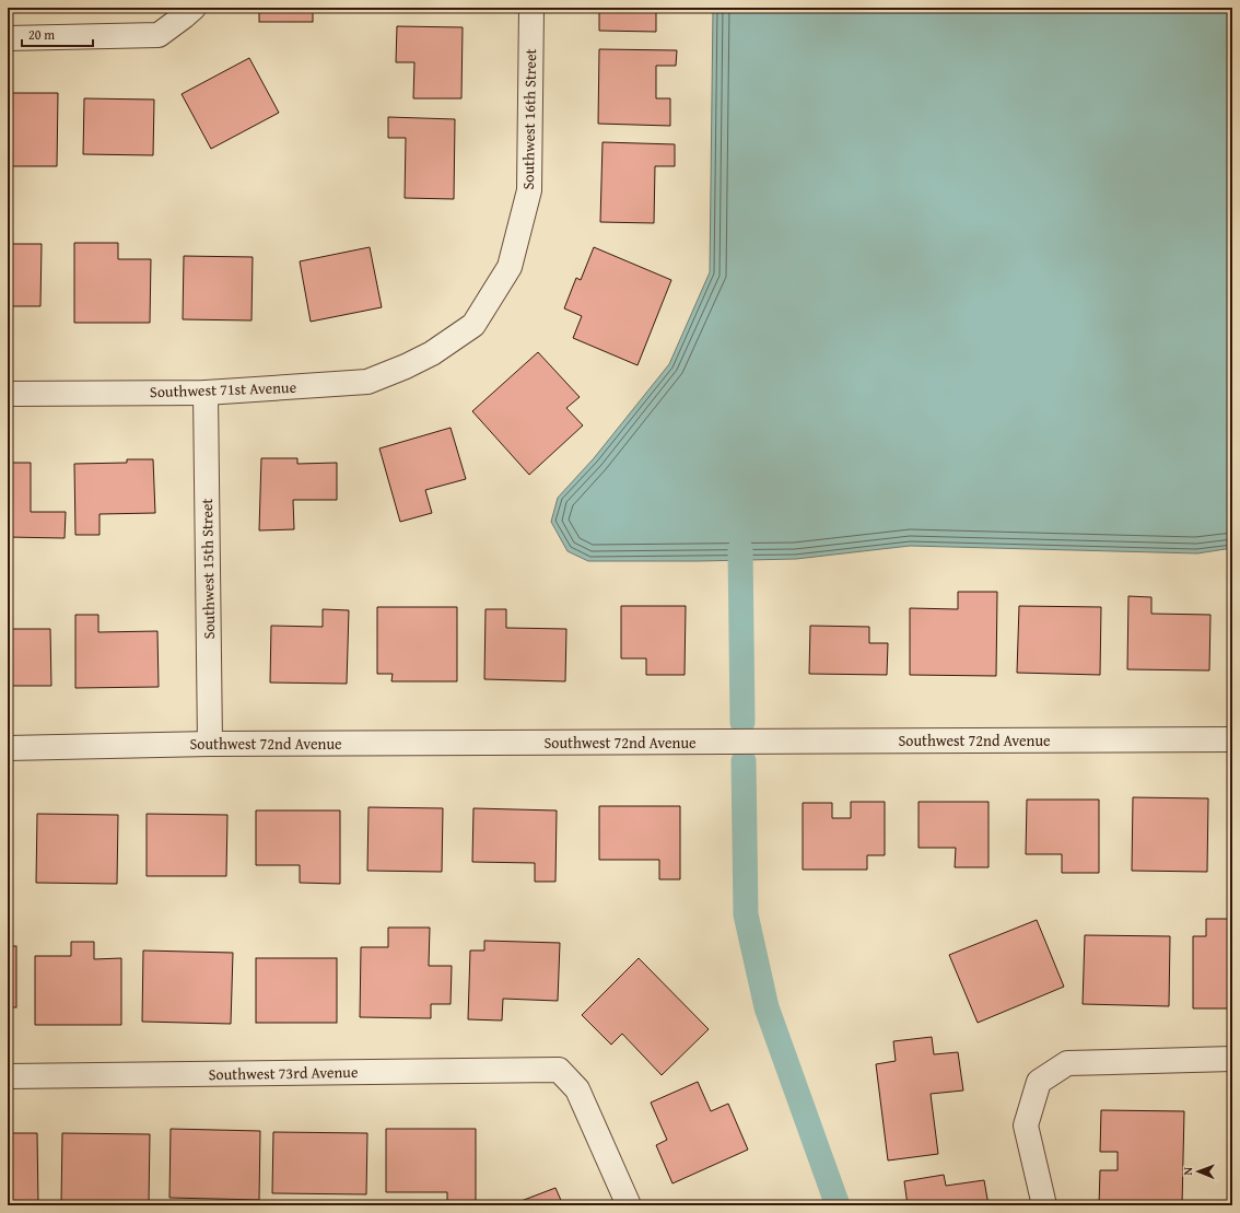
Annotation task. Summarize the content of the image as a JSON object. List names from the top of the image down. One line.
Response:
{"streets":{"street":["Southwest 16th Street","Southwest 71st Avenue","Southwest 15th Street","Southwest 72nd Avenue","Southwest 73rd Avenue"]},"crossings":[["Southwest 16th Street","Southwest 71st Avenue"],["Southwest 71st Avenue","Southwest 15th Street"],["Southwest 15th Street","Southwest 72nd Avenue"]],"scale_bar":"20 m","north":"left"}
